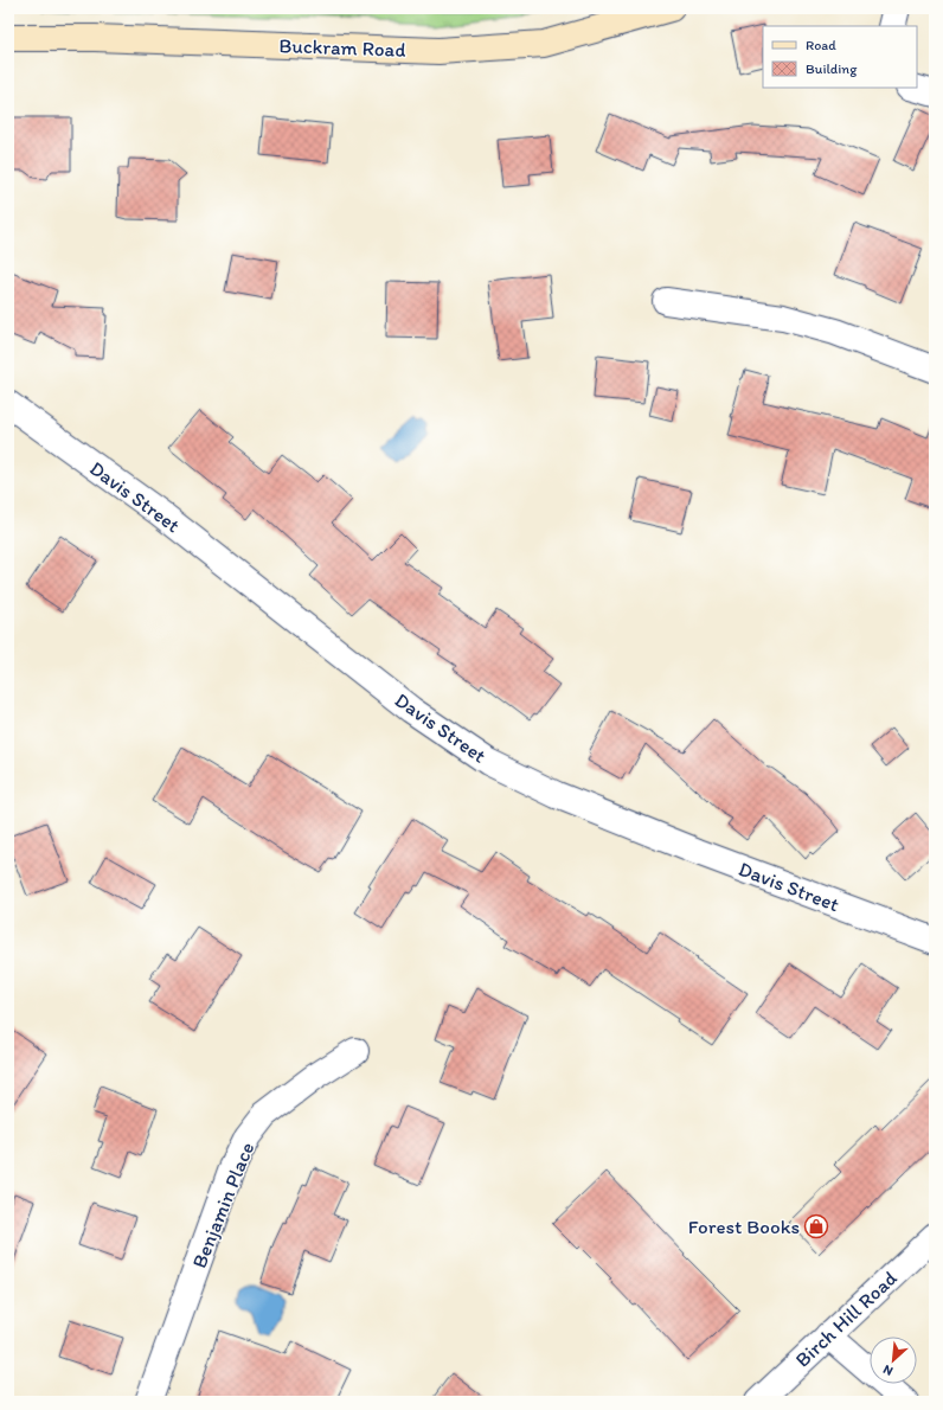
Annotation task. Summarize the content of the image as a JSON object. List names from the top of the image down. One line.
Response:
{"streets":{"main road":["Buckram Road"],"street":["Davis Street","Benjamin Place","Birch Hill Road"]},"places":{"shop":["Forest Books"]},"legend":["Road","Building"],"north":"bottom left"}
